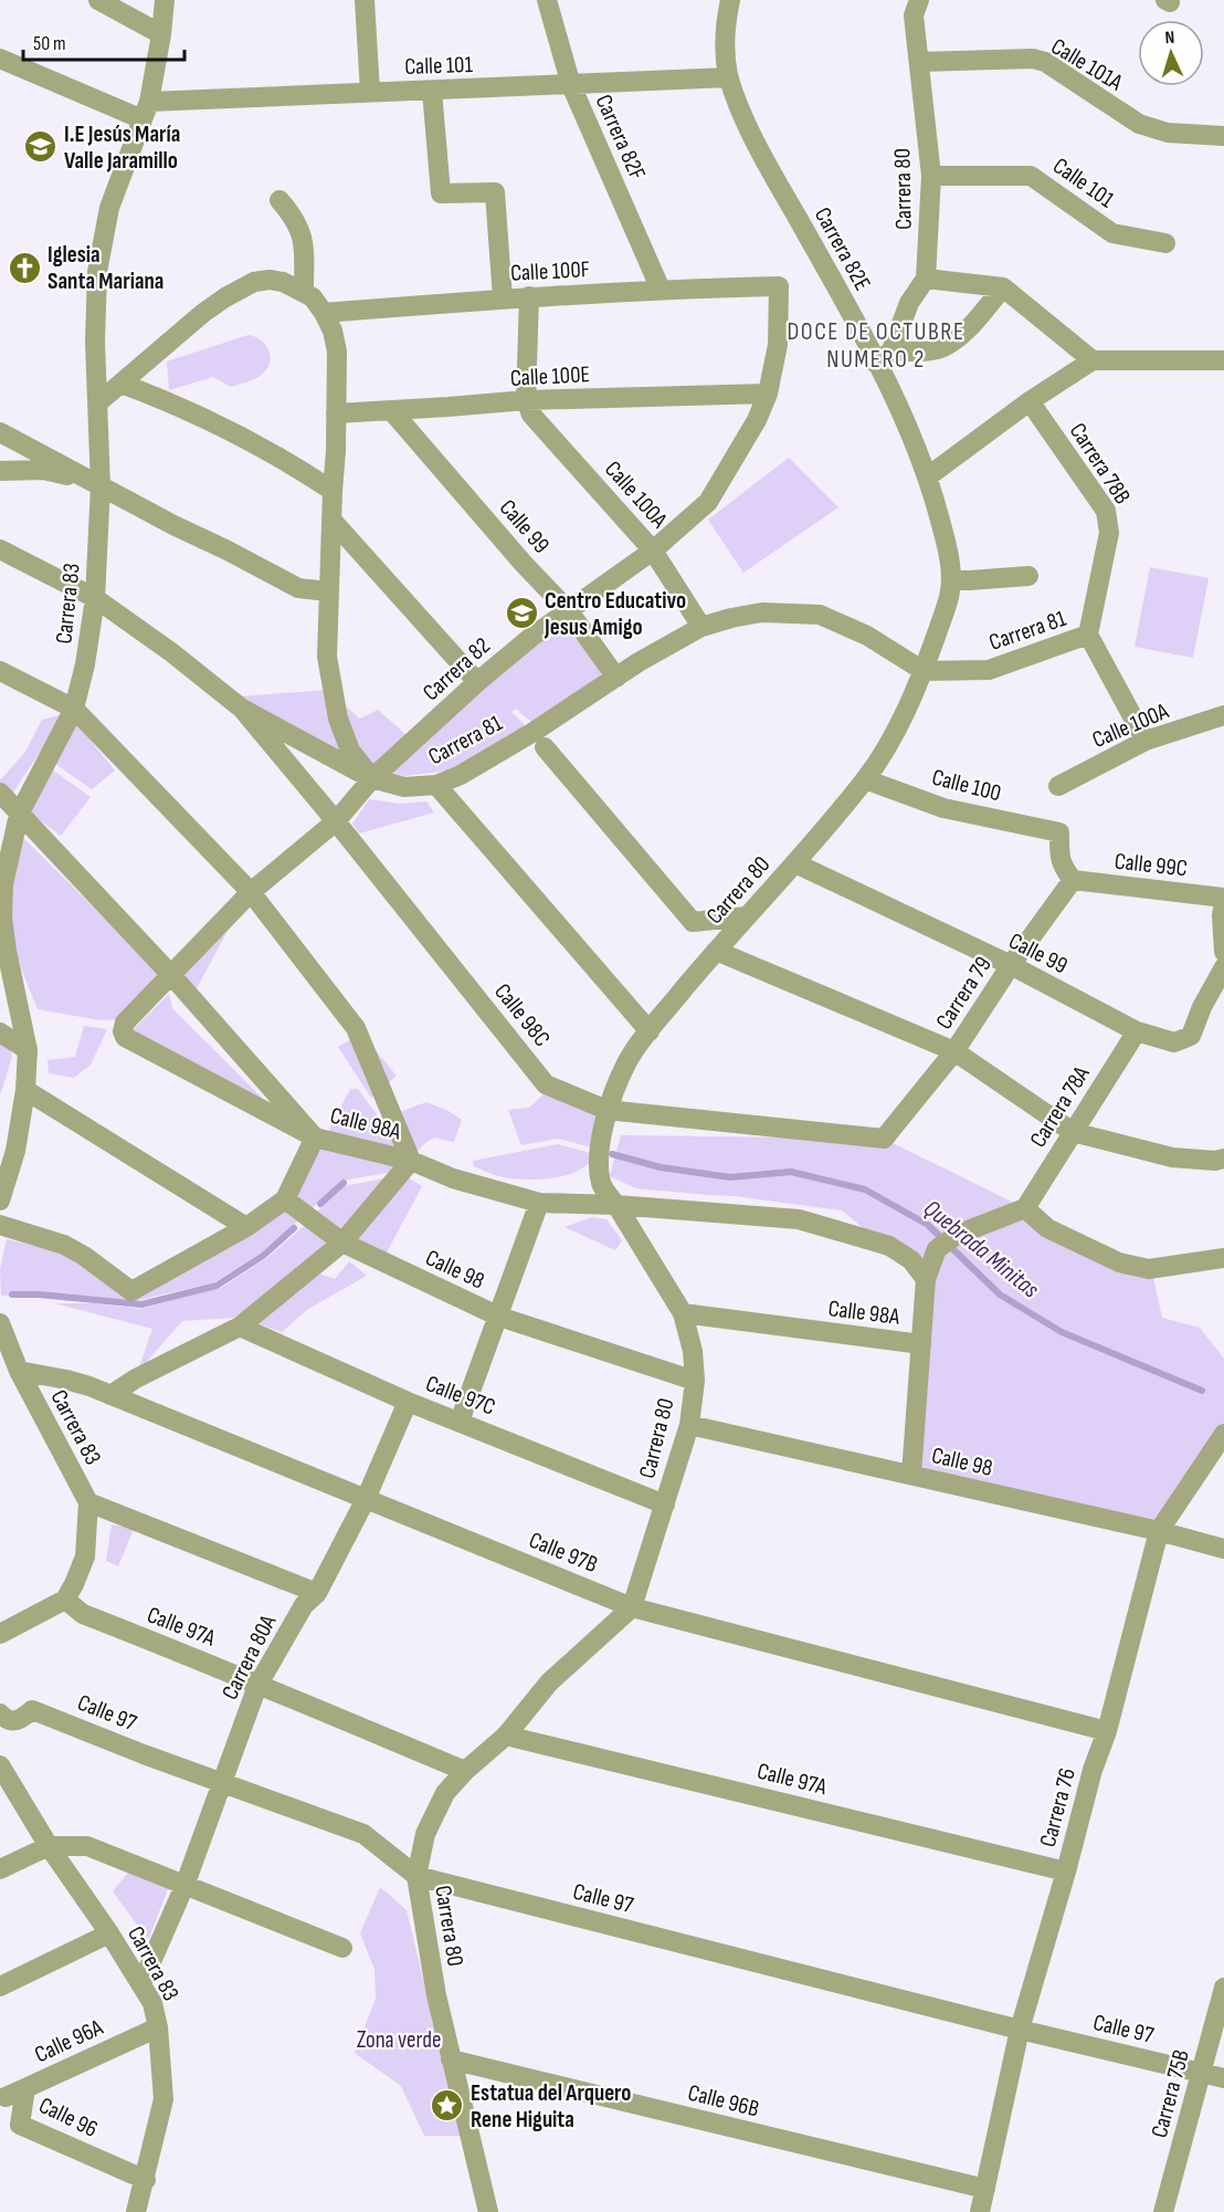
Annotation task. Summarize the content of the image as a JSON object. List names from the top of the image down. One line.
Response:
{"streets":{"street":["Calle 101A","Calle 101","Carrera 82F","Carrera 80","Carrera 82E","Calle 100F","Calle 100E","Carrera 78B","Calle 100A","Calle 99","Carrera 83","Carrera 81","Carrera 82","Calle 100","Calle 99C","Carrera 79","Calle 98C","Carrera 78A","Calle 98A","Calle 98","Calle 97C","Calle 97B","Calle 97A","Carrera 80A","Calle 97","Carrera 76","Calle 96A","Carrera 75B","Calle 96B","Calle 96"]},"crossings":[["Calle 101A","Carrera 80"],["Calle 101","Carrera 82F"],["Calle 101","Carrera 80"],["Calle 101","Carrera 82E"],["Calle 101","Carrera 83"],["Carrera 82F","Calle 100F"],["Carrera 80","Carrera 82E"],["Carrera 80","Calle 99"],["Carrera 80","Carrera 81"],["Carrera 80","Calle 100"],["Carrera 80","Calle 98C"],["Carrera 80","Calle 98A"],["Carrera 80","Calle 98"],["Carrera 80","Calle 97C"],["Carrera 80","Calle 97B"],["Carrera 80","Calle 97A"],["Carrera 80","Calle 97"],["Carrera 80","Calle 96B"],["Carrera 82E","Carrera 81"],["Calle 100F","Carrera 82"],["Calle 100E","Calle 100A"],["Calle 100E","Calle 99"],["Calle 100E","Carrera 82"],["Carrera 78B","Carrera 81"],["Calle 100A","Carrera 81"],["Calle 100A","Carrera 82"],["Calle 99","Carrera 81"],["Calle 99","Carrera 82"],["Calle 99","Carrera 79"],["Calle 99","Carrera 78A"],["Carrera 83","Calle 98C"],["Carrera 83","Calle 97B"],["Carrera 83","Calle 97A"],["Carrera 83","Carrera 80A"],["Carrera 83","Calle 96A"],["Carrera 83","Calle 96"],["Carrera 81","Carrera 82"],["Carrera 81","Calle 98C"],["Carrera 82","Calle 98C"],["Carrera 82","Calle 98A"],["Calle 100","Calle 99C"],["Calle 100","Carrera 79"],["Calle 99C","Carrera 79"],["Carrera 79","Calle 98C"],["Calle 98","Carrera 76"],["Calle 97C","Carrera 80A"],["Calle 97B","Carrera 80A"],["Calle 97B","Carrera 76"],["Calle 97A","Carrera 80A"],["Calle 97A","Carrera 76"],["Carrera 80A","Calle 97"],["Calle 97","Carrera 76"],["Calle 97","Carrera 75B"],["Carrera 76","Calle 96B"],["Calle 96A","Calle 96"]],"districts":["DOCE DE OCTUBRE NUMERO 2"],"water":["Quebrada Minitas"],"parks":["Zona verde"],"places":{"school or university":["I.E Jesús María Valle Jaramillo","Centro Educativo Jesus Amigo"],"church":["Iglesia Santa Mariana"],"place":["Estatua del Arquero Rene Higuita"]},"scale_bar":"50 m","north":"top"}
